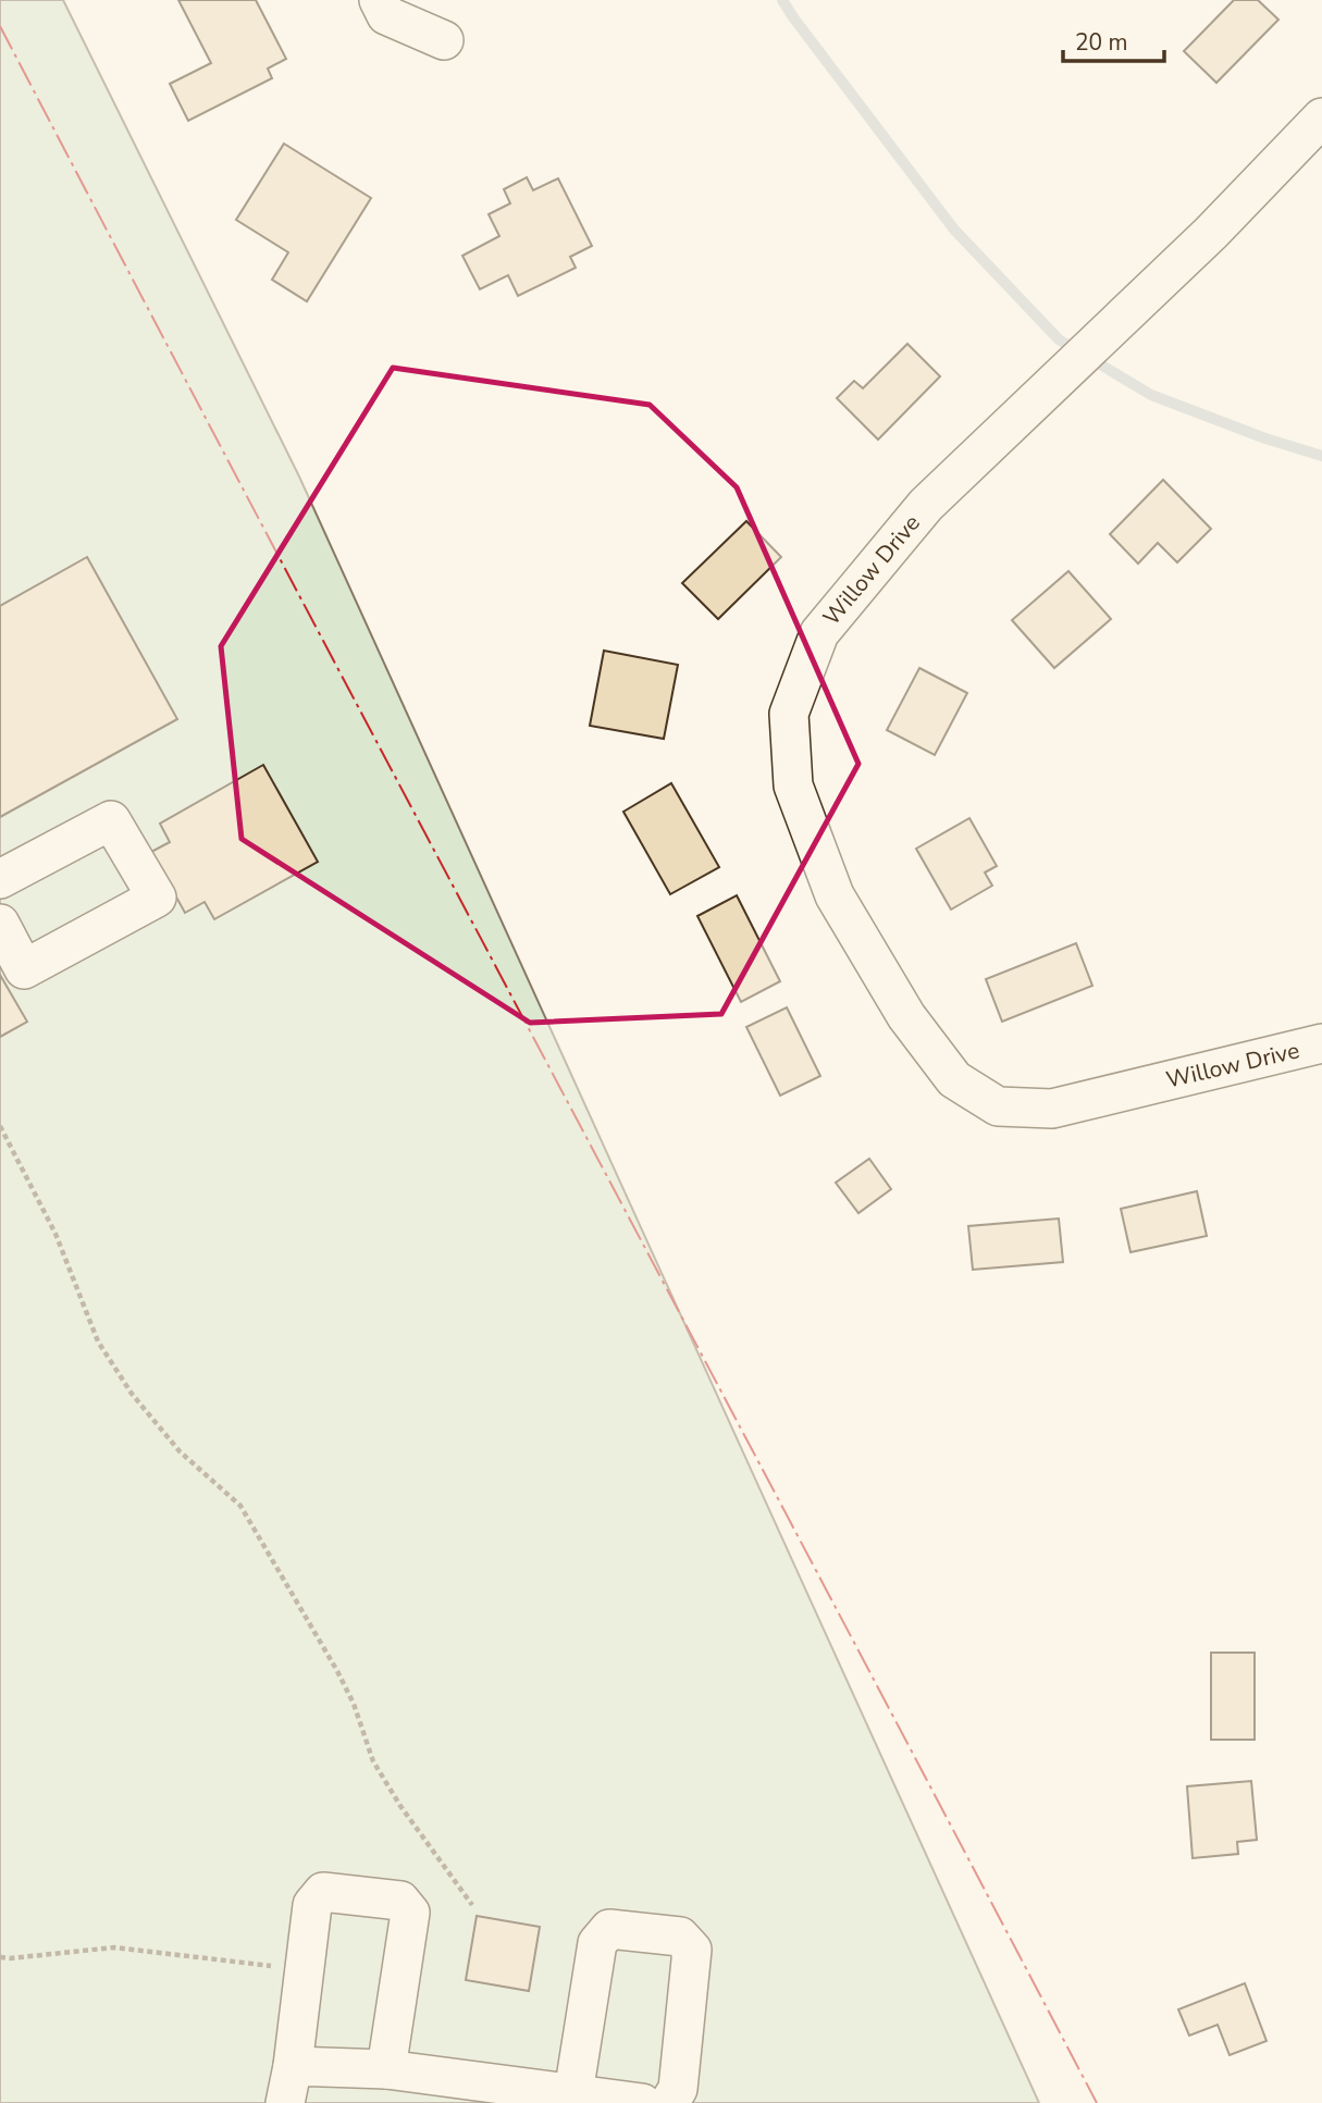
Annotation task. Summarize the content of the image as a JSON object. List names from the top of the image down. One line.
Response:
{"streets":{"street":["Willow Drive"]},"scale_bar":"20 m"}
